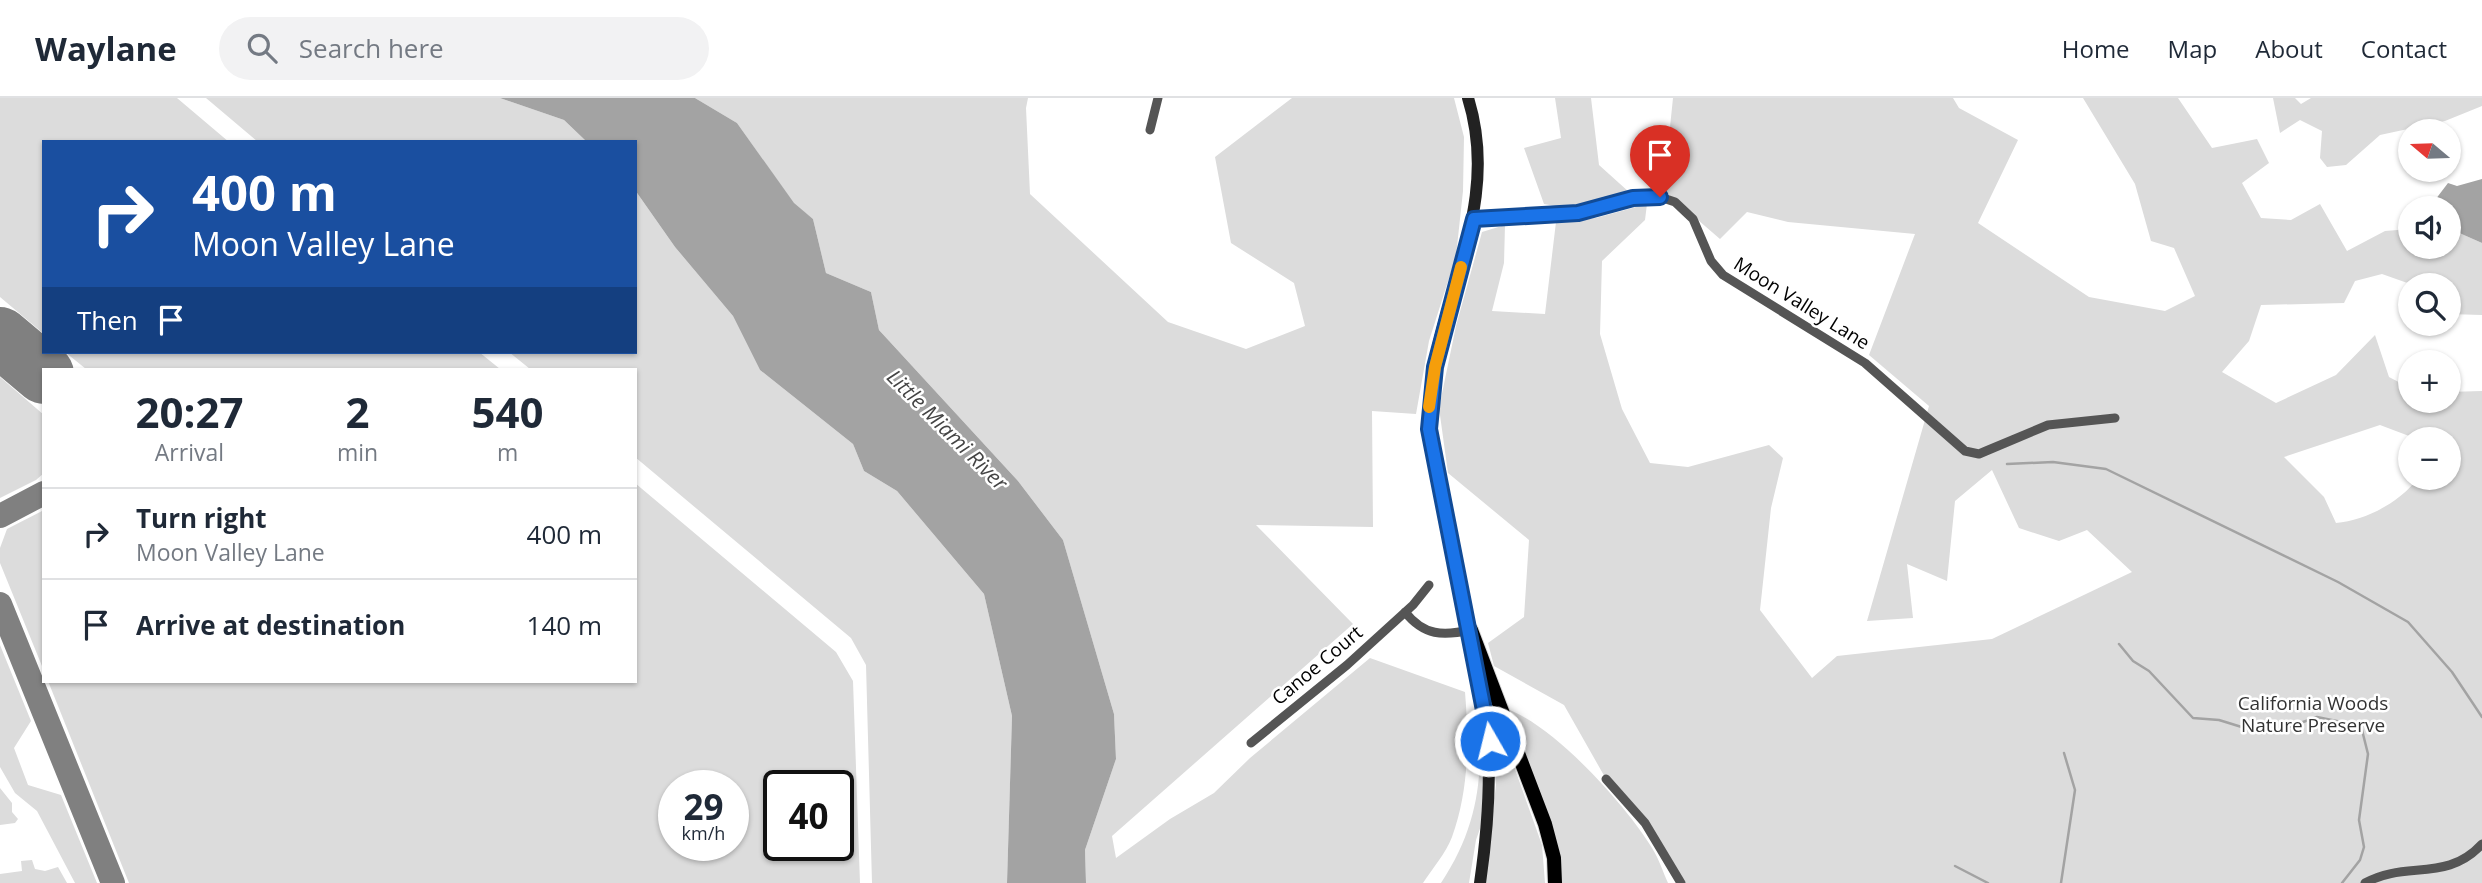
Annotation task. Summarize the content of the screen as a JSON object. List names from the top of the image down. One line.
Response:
{"streets":{"street":["Moon Valley Lane","Canoe Court"]},"water":["Little Miami River"],"parks":["California Woods Nature Preserve"],"north":"left","page":{"header":"Waylane","search":"Search here","nav":["Home","Map","About","Contact"],"map_buttons":["+","−"],"turn":["400 m","Moon Valley Lane"],"then":"Then","eta":["20:27","Arrival","2","min","540","m"],"list":[{"name":"Turn right","note":"Moon Valley Lane","value":"400 m"},{"name":"Arrive at destination","value":"140 m"}],"speed":"29 km/h","limit":"40"}}
